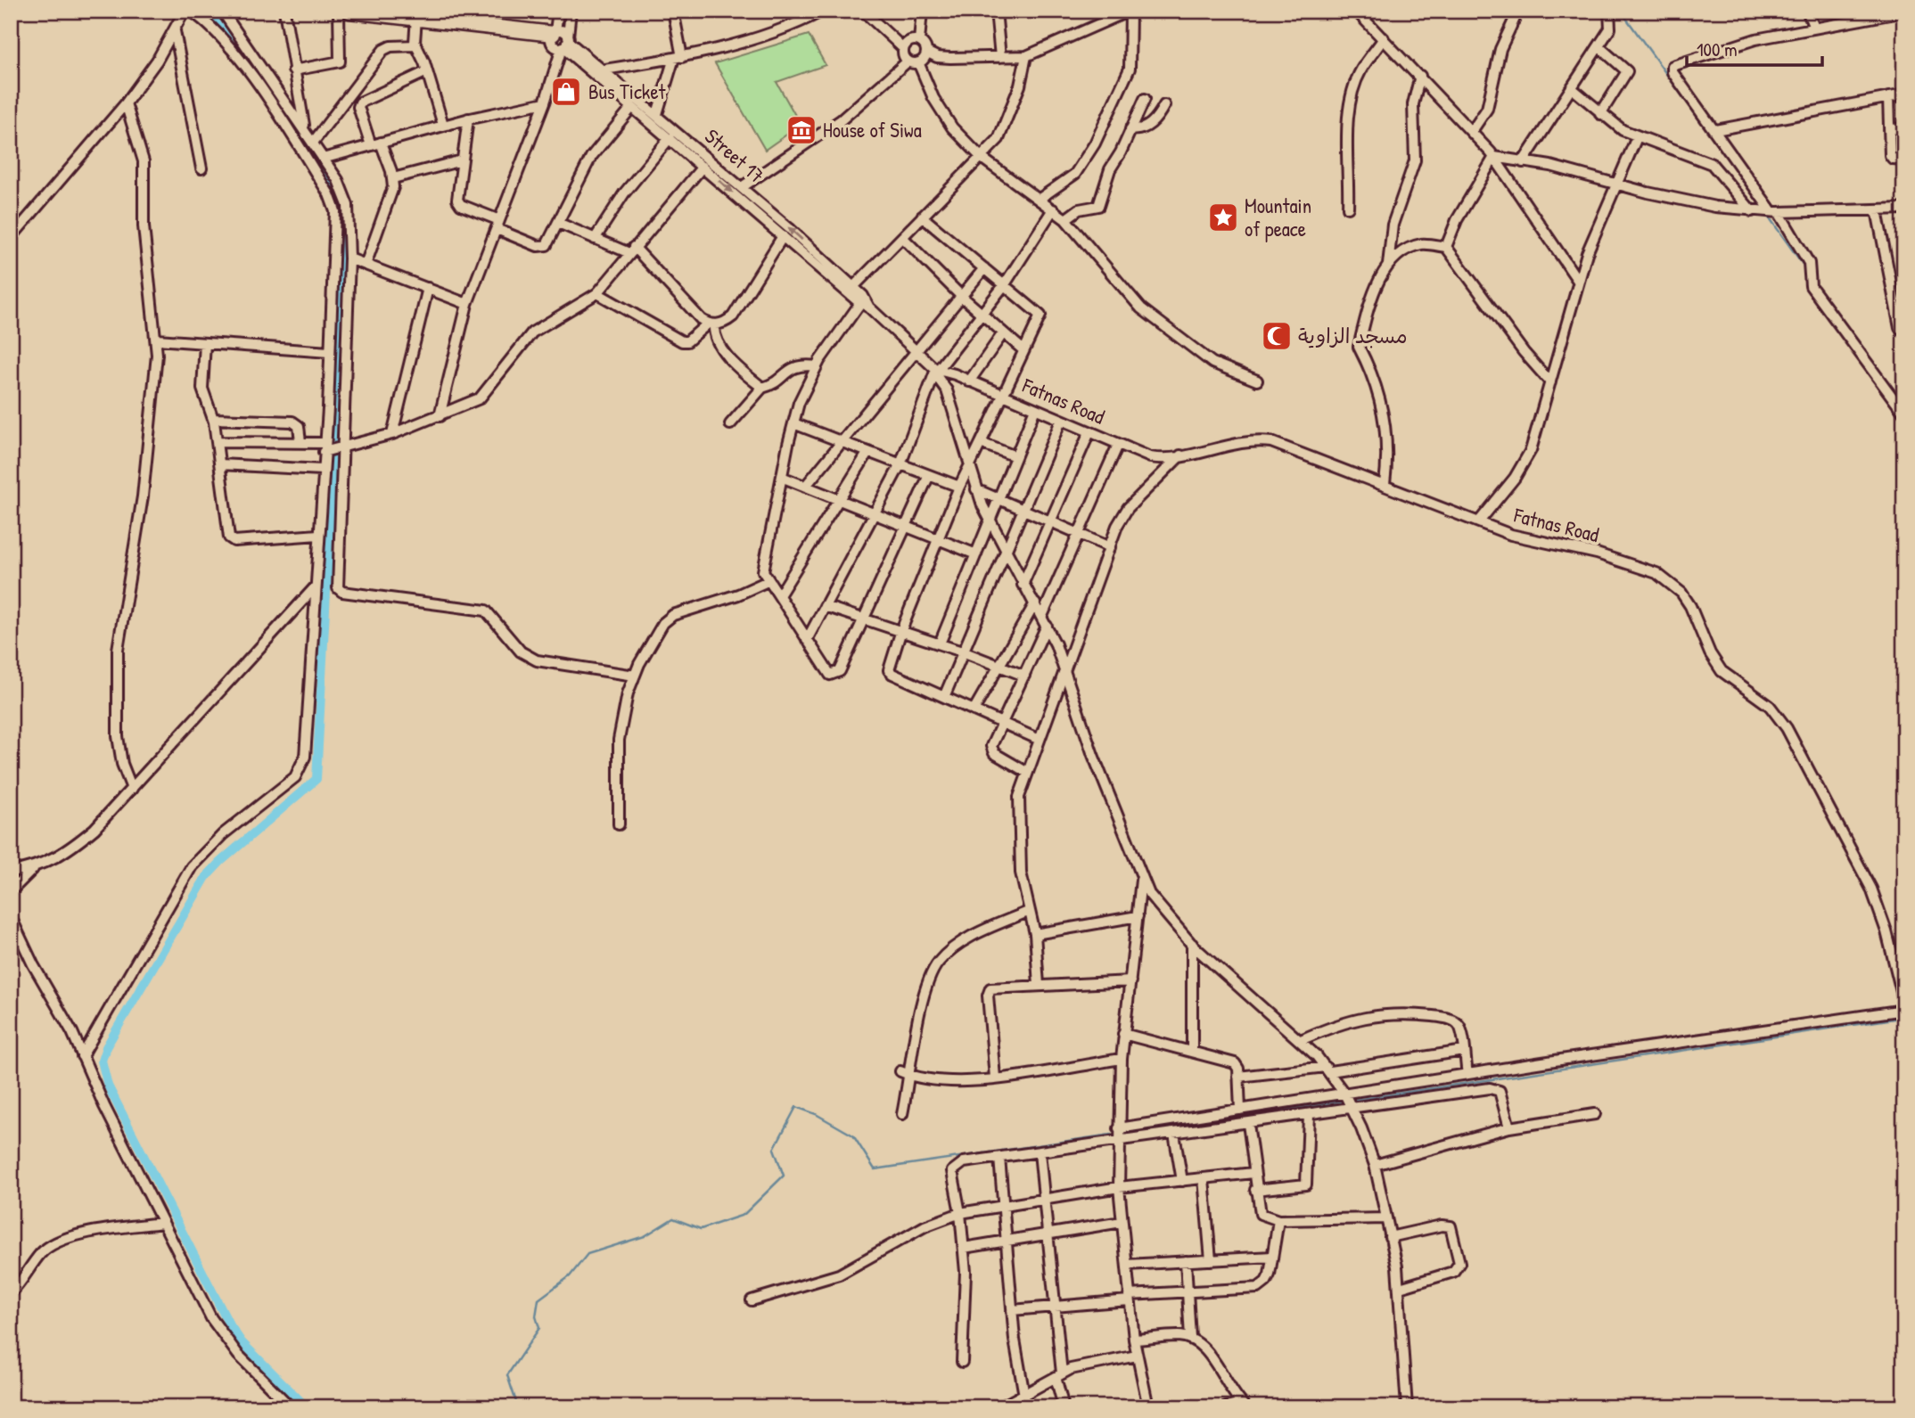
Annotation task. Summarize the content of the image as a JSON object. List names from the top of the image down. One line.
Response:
{"streets":{"street":["Street 17","Fatnas Road"]},"crossings":[["Street 17","Fatnas Road"]],"places":{"shop":["Bus Ticket"],"museum":["House of Siwa"],"place":["Mountain of peace"],"mosque":["مسجد الزاوية"]},"scale_bar":"100 m"}
